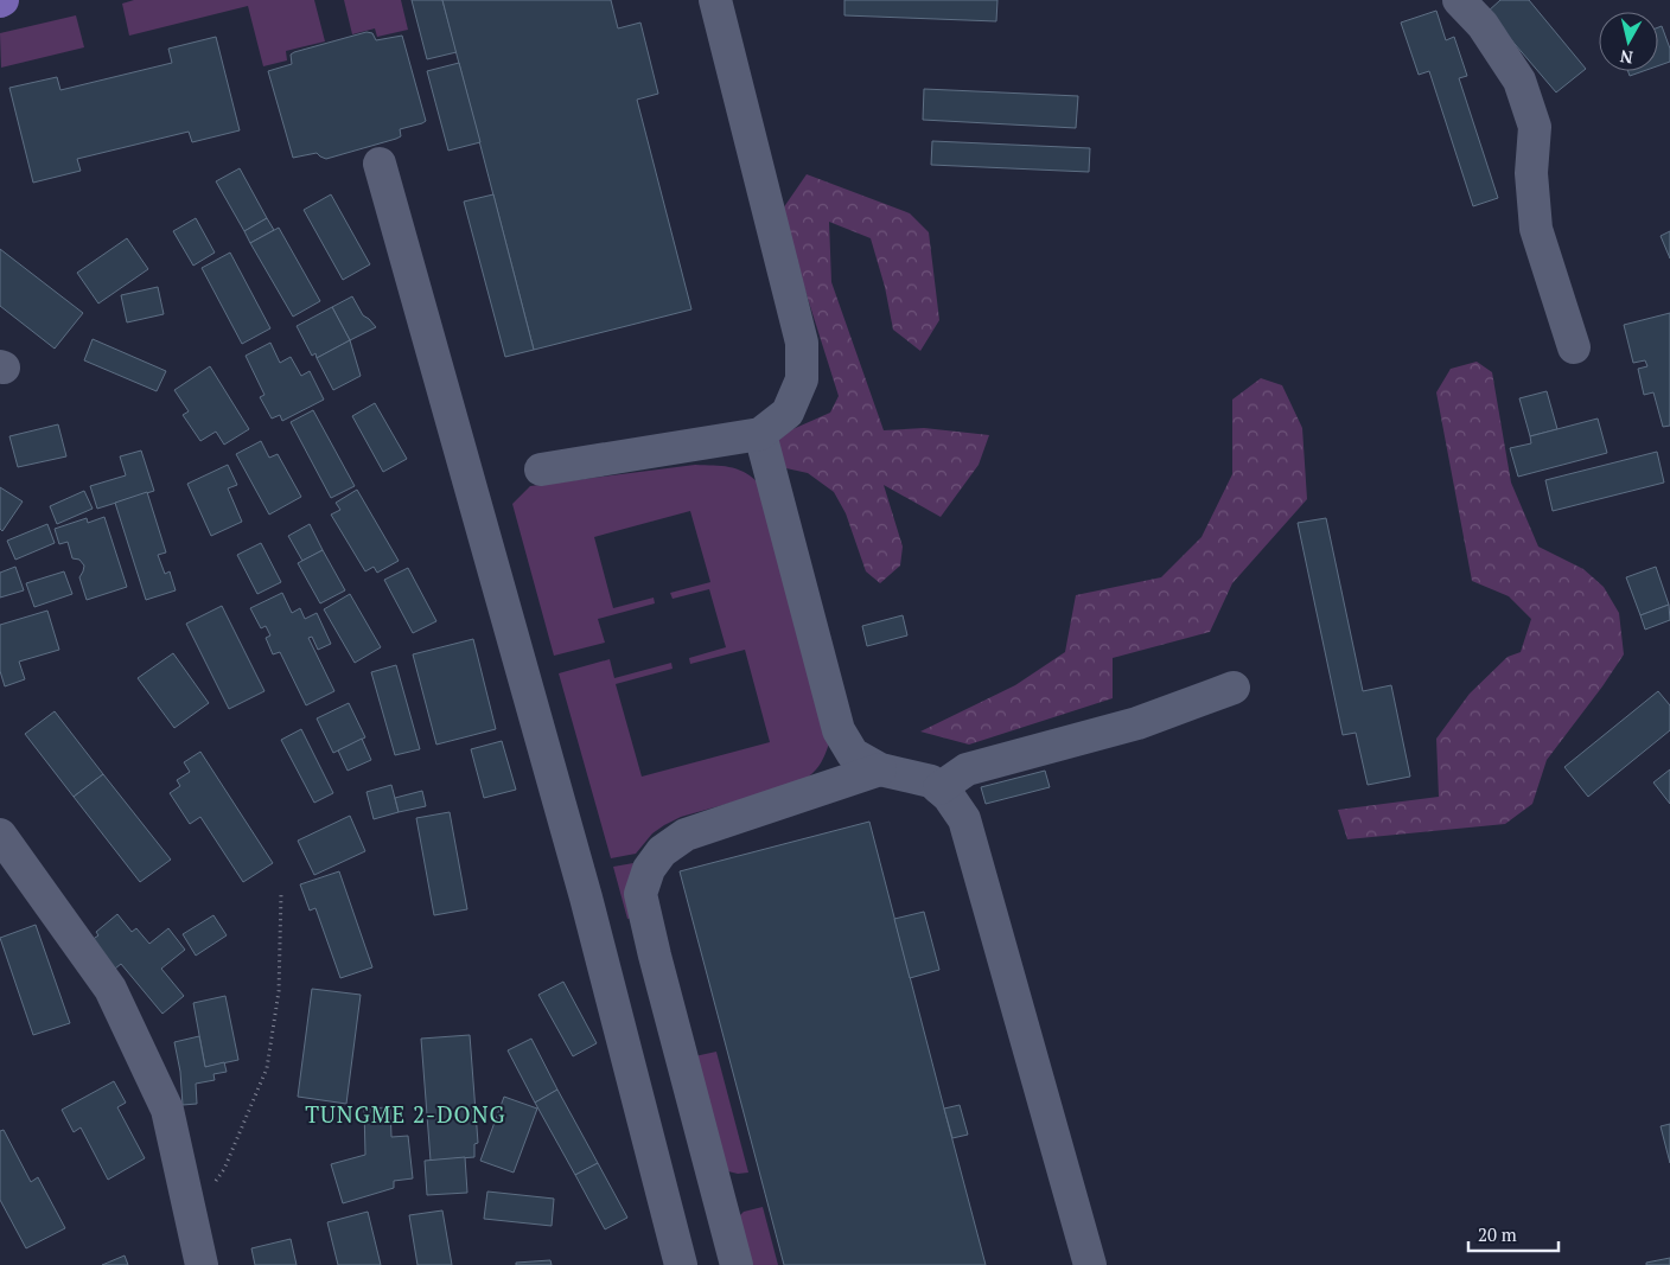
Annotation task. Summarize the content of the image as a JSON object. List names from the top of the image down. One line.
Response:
{"districts":["TUNGME 2-DONG"],"scale_bar":"20 m","north":"bottom"}
